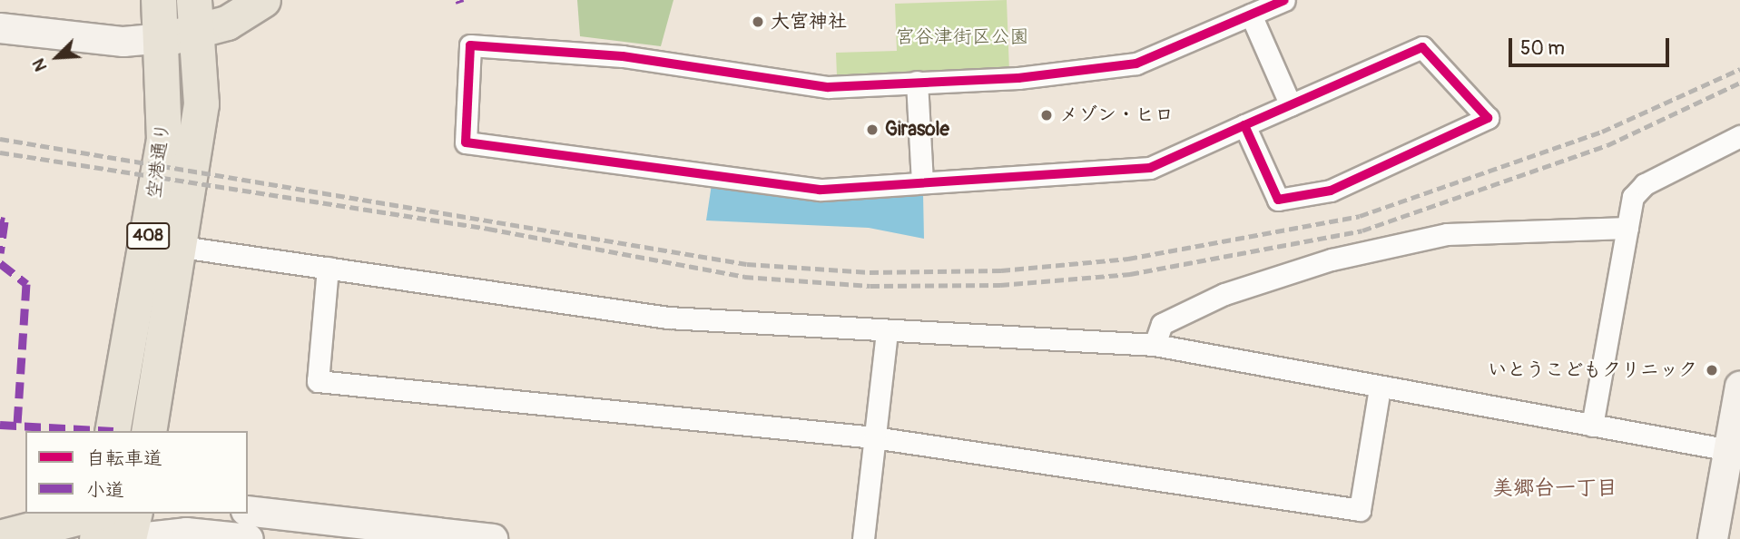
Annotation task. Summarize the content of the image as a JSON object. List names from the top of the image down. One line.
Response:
{"streets":{"highway":["空港通り","408"]},"districts":["美郷台一丁目"],"parks":["宮谷津街区公園"],"places":["大宮神社","メゾン・ヒロ","Girasole","いとうこどもクリニック"],"legend":["自転車道","小道"],"scale_bar":"50 m","north":"bottom left"}
